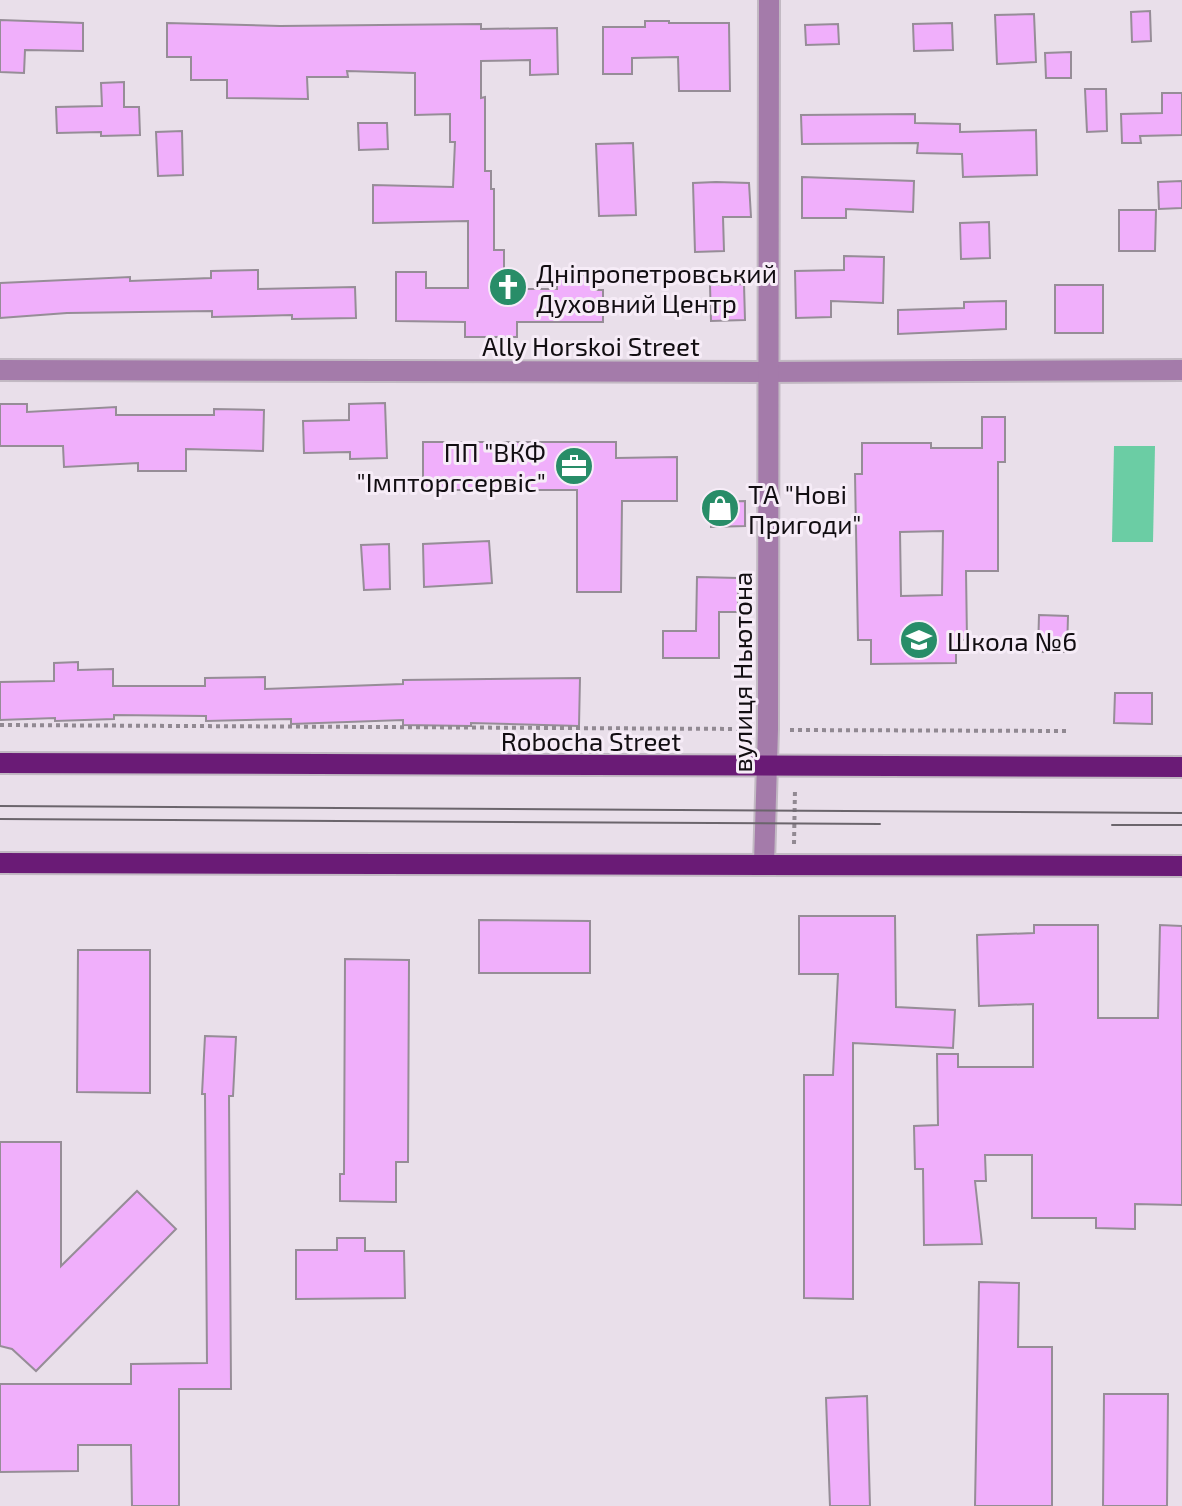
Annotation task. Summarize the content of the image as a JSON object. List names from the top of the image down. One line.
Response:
{"streets":{"main road":["Robocha Street"],"street":["Ally Horskoi Street","вулиця Ньютона"]},"crossings":[["Ally Horskoi Street","вулиця Ньютона"],["вулиця Ньютона","Robocha Street"]],"places":{"church":["Дніпропетровський Духовний Центр"],"office":["ПП \"ВКФ \"Імпторгсервіс\""],"shop":["ТА \"Нові Пригоди\""],"school or university":["Школа №6"]}}
